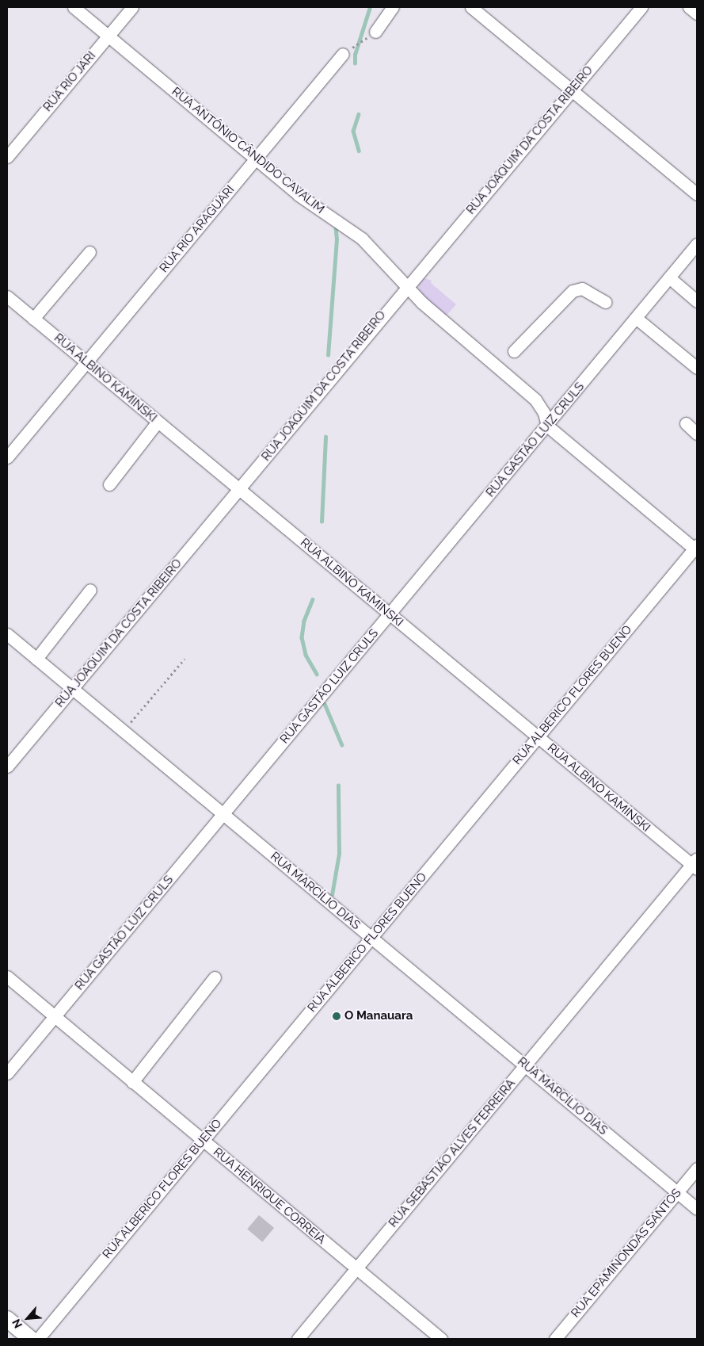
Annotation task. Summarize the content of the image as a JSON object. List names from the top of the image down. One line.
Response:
{"streets":{"street":["RUA RIO JARI","RUA JOAQUIM DA COSTA RIBEIRO","RUA ANTÔNIO CÂNDIDO CAVALIM","RUA RIO ARAGUARI","RUA ALBINO KAMINSKI","RUA GASTÃO LUIZ CRULS","RUA ALBERICO FLORES BUENO","RUA MARCÍLIO DIAS","RUA SEBASTIÃO ALVES FERREIRA","RUA HENRIQUE CORREIA","RUA EPAMINONDAS SANTOS"]},"crossings":[["RUA RIO JARI","RUA ANTÔNIO CÂNDIDO CAVALIM"],["RUA JOAQUIM DA COSTA RIBEIRO","RUA ANTÔNIO CÂNDIDO CAVALIM"],["RUA JOAQUIM DA COSTA RIBEIRO","RUA ALBINO KAMINSKI"],["RUA JOAQUIM DA COSTA RIBEIRO","RUA MARCÍLIO DIAS"],["RUA ANTÔNIO CÂNDIDO CAVALIM","RUA RIO ARAGUARI"],["RUA ANTÔNIO CÂNDIDO CAVALIM","RUA GASTÃO LUIZ CRULS"],["RUA RIO ARAGUARI","RUA ALBINO KAMINSKI"],["RUA ALBINO KAMINSKI","RUA GASTÃO LUIZ CRULS"],["RUA ALBINO KAMINSKI","RUA ALBERICO FLORES BUENO"],["RUA ALBINO KAMINSKI","RUA SEBASTIÃO ALVES FERREIRA"],["RUA GASTÃO LUIZ CRULS","RUA MARCÍLIO DIAS"],["RUA GASTÃO LUIZ CRULS","RUA HENRIQUE CORREIA"],["RUA ALBERICO FLORES BUENO","RUA MARCÍLIO DIAS"],["RUA ALBERICO FLORES BUENO","RUA HENRIQUE CORREIA"],["RUA MARCÍLIO DIAS","RUA SEBASTIÃO ALVES FERREIRA"],["RUA MARCÍLIO DIAS","RUA EPAMINONDAS SANTOS"],["RUA SEBASTIÃO ALVES FERREIRA","RUA HENRIQUE CORREIA"]],"places":["O Manauara"],"north":"bottom left"}
